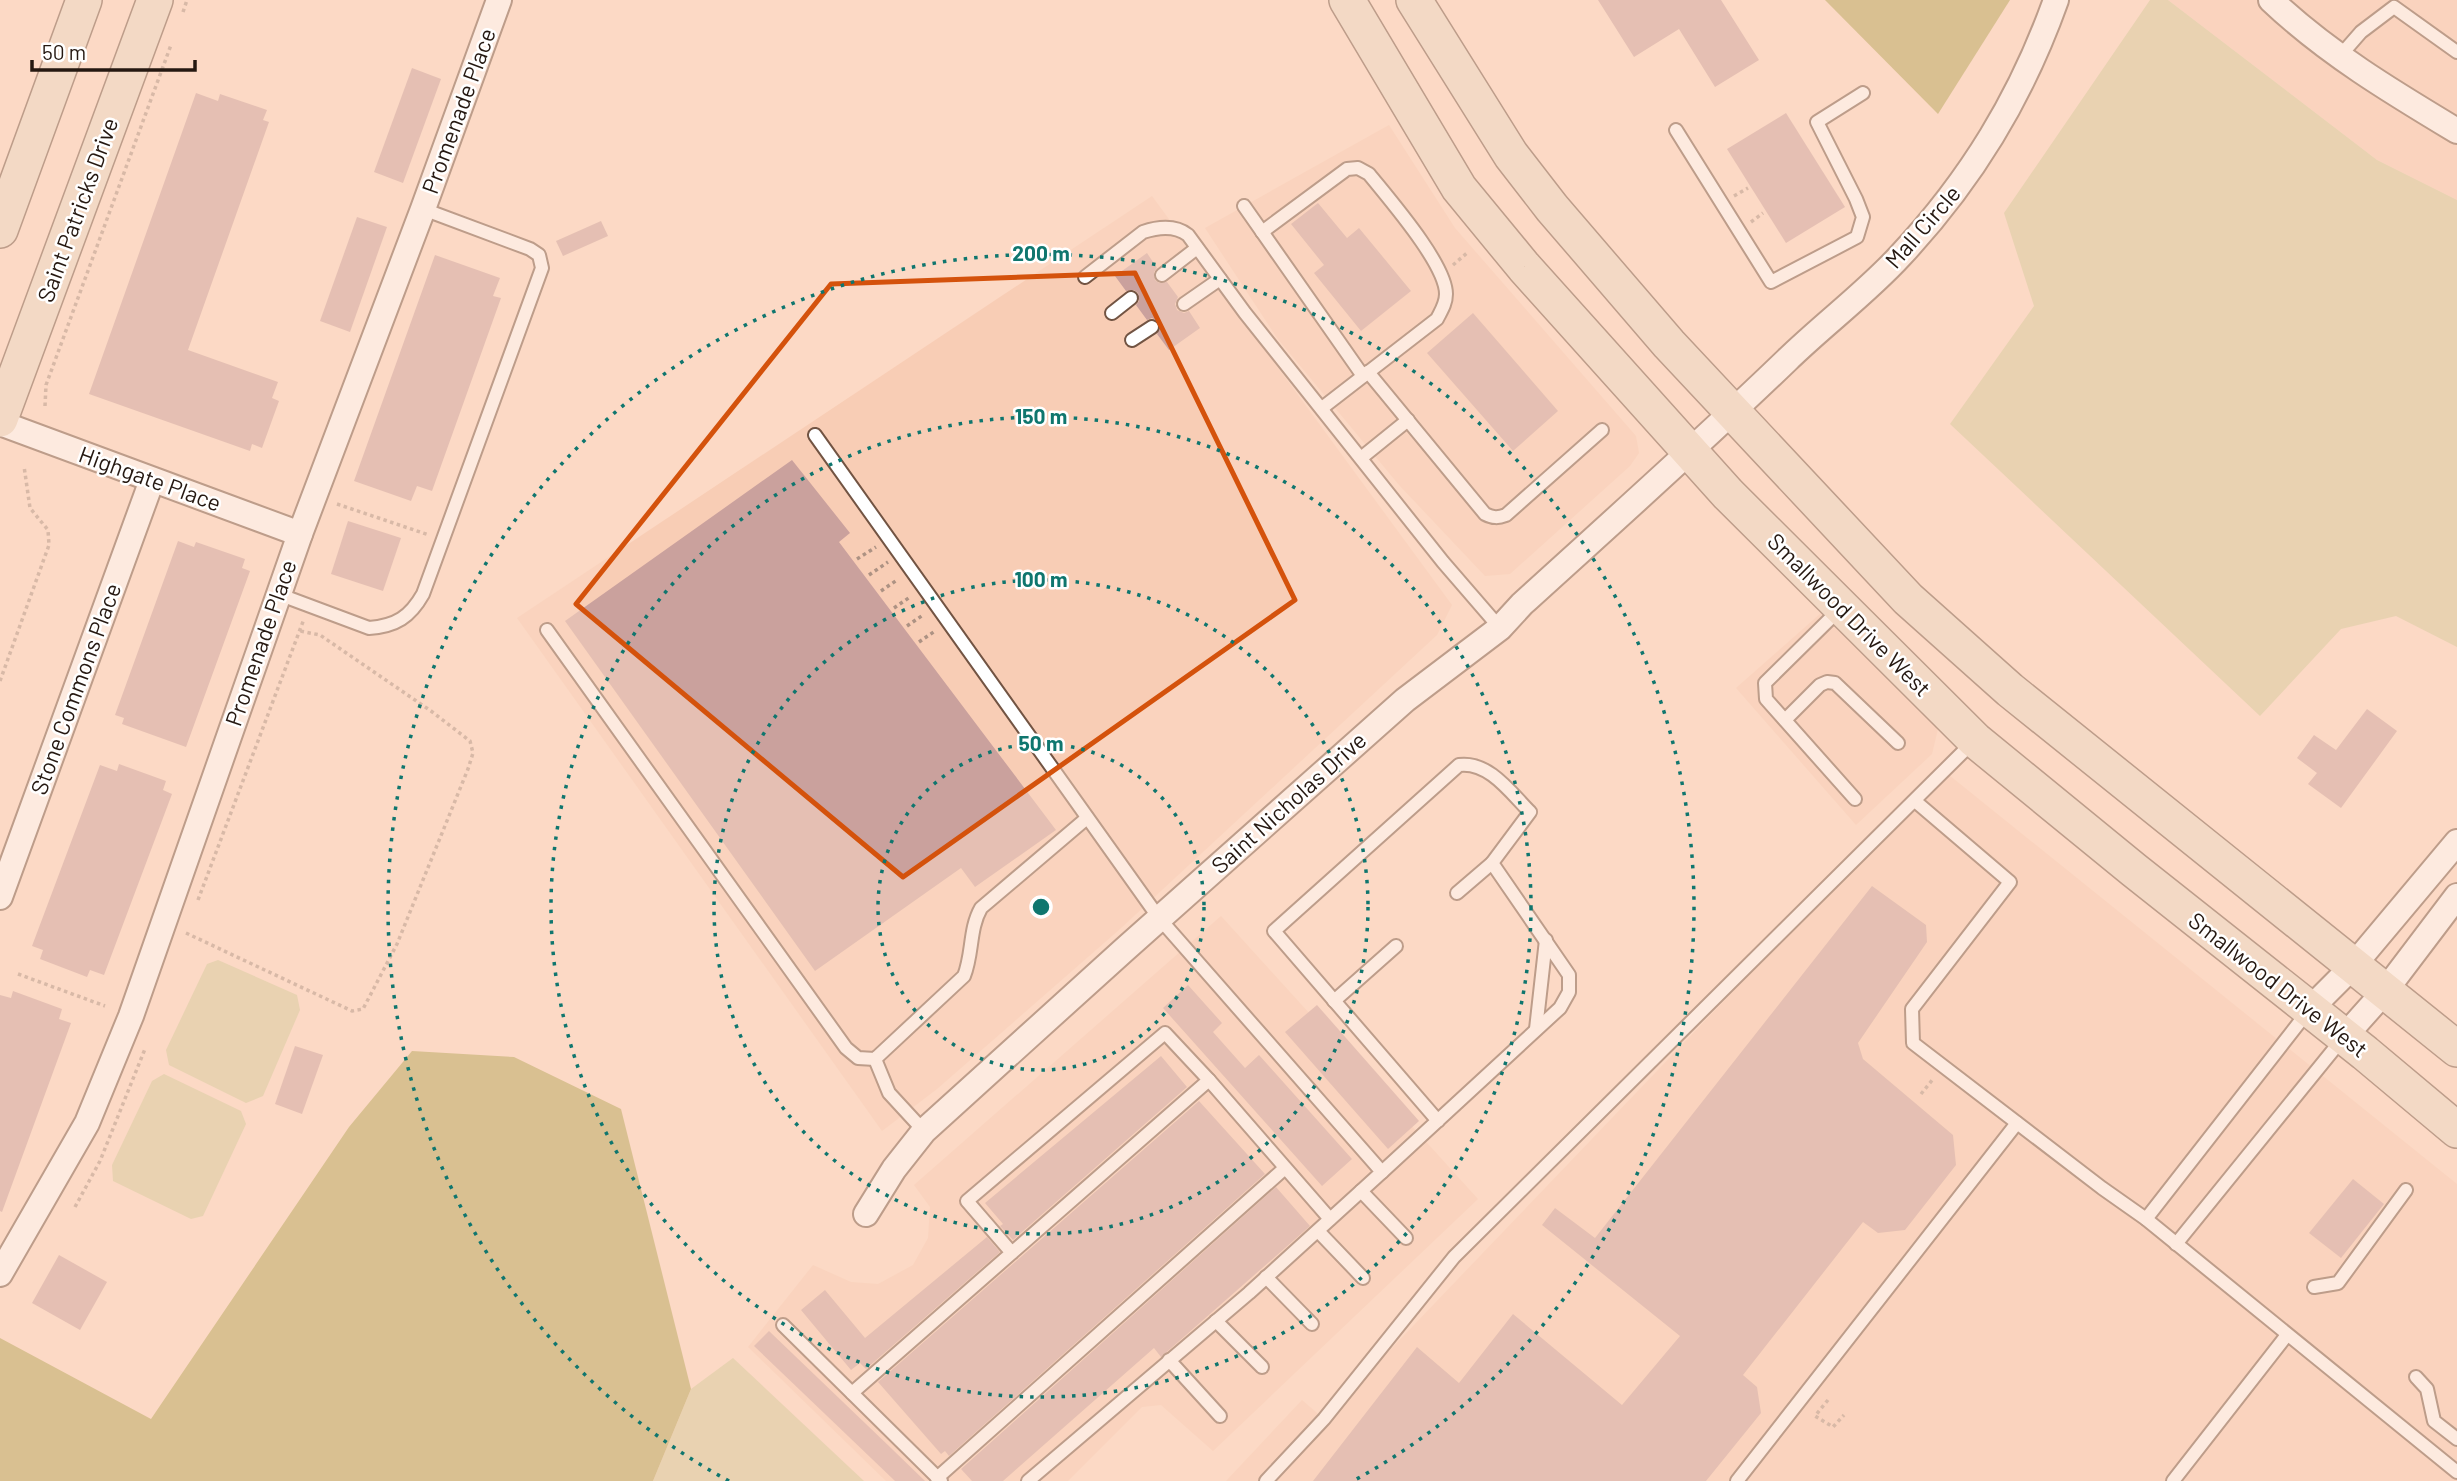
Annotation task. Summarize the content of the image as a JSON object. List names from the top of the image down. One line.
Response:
{"streets":{"main road":["Saint Patricks Drive","Smallwood Drive West"],"street":["Promenade Place","Mall Circle","Highgate Place","Stone Commons Place","Saint Nicholas Drive"]},"crossings":[["Promenade Place","Highgate Place"],["Saint Patricks Drive","Highgate Place"],["Mall Circle","Saint Nicholas Drive"],["Highgate Place","Stone Commons Place"],["Smallwood Drive West","Saint Nicholas Drive"]],"scale_bar":"50 m","rings":["200 m","150 m","100 m","50 m"]}
